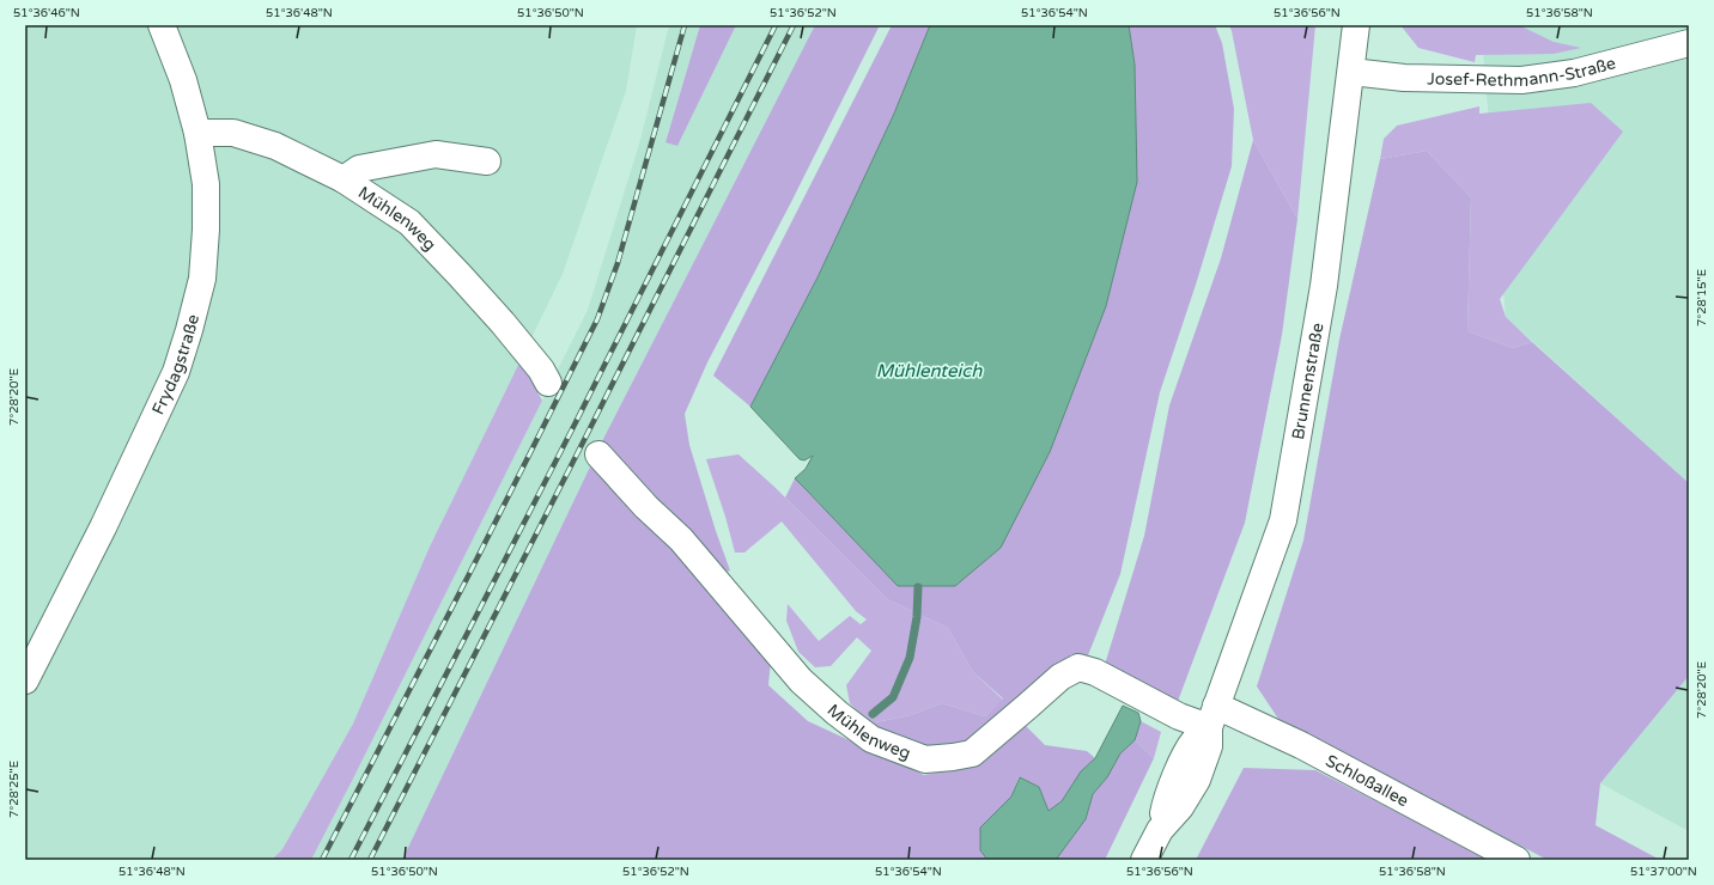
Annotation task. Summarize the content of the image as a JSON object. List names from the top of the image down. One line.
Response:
{"streets":{"street":["Josef-Rethmann-Straße","Mühlenweg","Frydagstraße","Brunnenstraße","Schloßallee"]},"crossings":[["Josef-Rethmann-Straße","Brunnenstraße"],["Mühlenweg","Frydagstraße"],["Mühlenweg","Brunnenstraße"],["Mühlenweg","Schloßallee"],["Brunnenstraße","Schloßallee"]],"water":["Mühlenteich"],"coordinates":["51°36'46\"N","51°36'48\"N","51°36'50\"N","51°36'52\"N","51°36'54\"N","51°36'56\"N","51°36'58\"N","7°28'15\"E","7°28'20\"E","7°28'25\"E","51°37'00\"N"]}
